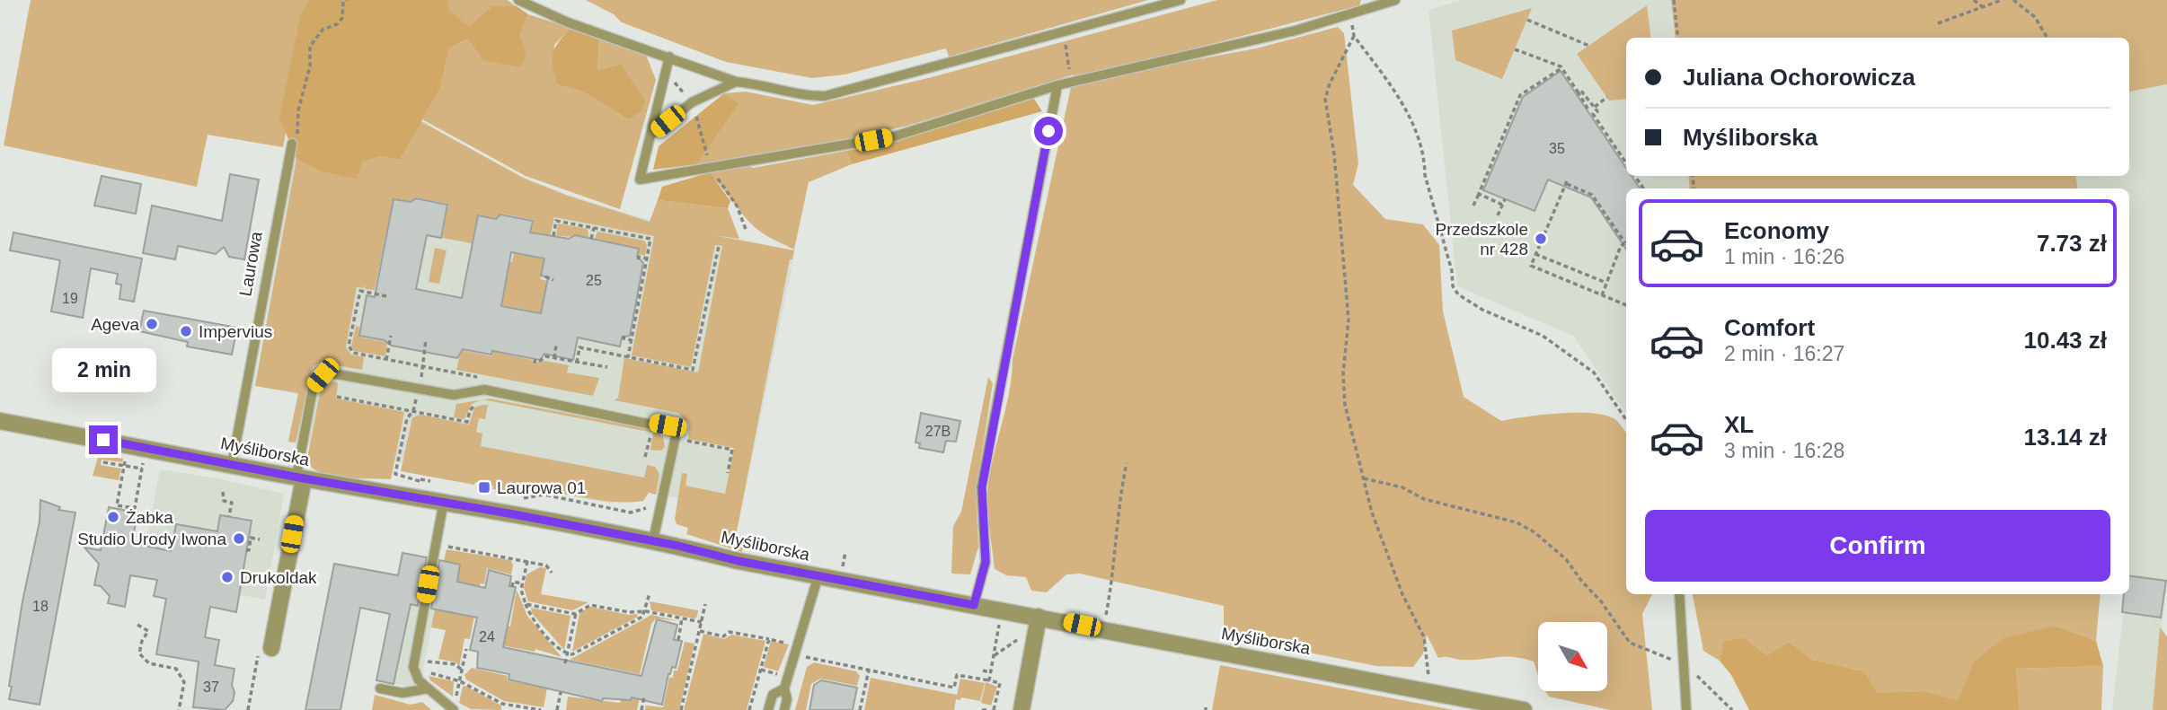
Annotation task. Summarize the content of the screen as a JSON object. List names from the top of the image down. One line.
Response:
{"streets":{"street":["Myśliborska"],"lane":["Laurowa"]},"crossings":[["Laurowa","Myśliborska"]],"places":{"other":["Przedszkole nr 428","Ageva","Impervius","Żabka","Studio Urody Iwona","Drukoldak"],"transit":["Laurowa 01"]},"house_numbers":["35","25","19","27B","18","24","37"],"north":"bottom right","page":{"banner":["Juliana Ochorowicza","Myśliborska"],"list":[{"name":"Economy","note":"1 min · 16:26","value":"7.73 zł"},{"name":"Comfort","note":"2 min · 16:27","value":"10.43 zł"},{"name":"XL","note":"3 min · 16:28","value":"13.14 zł"}],"bubble":"2 min","buttons":"Confirm"}}
